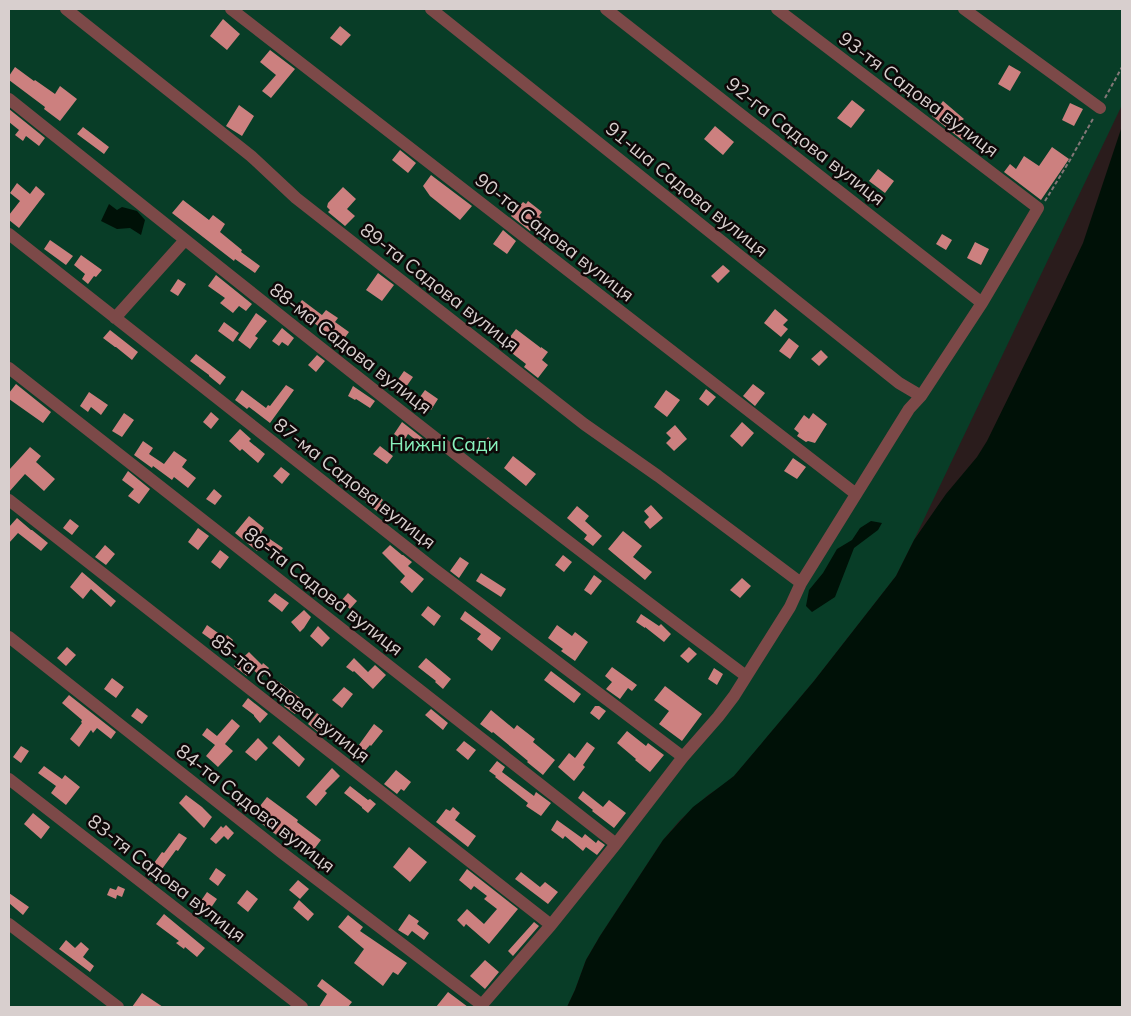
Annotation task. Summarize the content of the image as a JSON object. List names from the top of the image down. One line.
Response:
{"streets":{"street":["93-тя Садова вулиця","92-га Садова вулиця","91-ша Садова вулиця","90-та Садова вулиця","89-та Садова вулиця","88-ма Садова вулиця","87-ма Садова вулиця","86-та Садова вулиця","85-та Садова вулиця","84-та Садова вулиця","83-тя Садова вулиця"]},"parks":["Нижні Сади"]}
